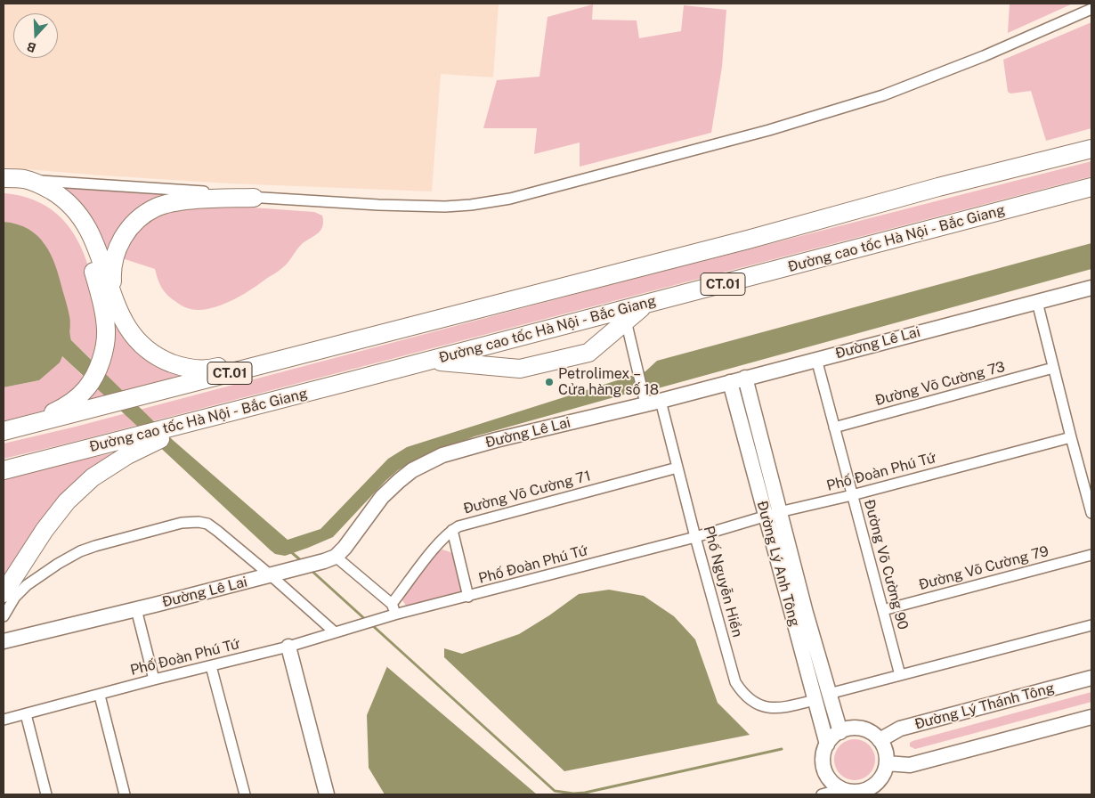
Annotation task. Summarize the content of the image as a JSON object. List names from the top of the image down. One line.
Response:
{"streets":{"highway":["Đường cao tốc Hà Nội - Bắc Giang","CT.01"],"street":["Đường Lê Lai","Đường Võ Cường 73","Phố Đoàn Phú Tứ","Đường Võ Cường 71","Đường Lý Anh Tông","Đường Võ Cường 90","Đường Võ Cường 79","Phố Nguyễn Hiền","Đường Lý Thánh Tông"]},"crossings":[["Đường Lê Lai","Đường Lý Anh Tông"],["Đường Lê Lai","Đường Võ Cường 90"],["Đường Lê Lai","Phố Nguyễn Hiền"],["Đường Võ Cường 73","Đường Võ Cường 90"],["Phố Đoàn Phú Tứ","Đường Lý Anh Tông"],["Phố Đoàn Phú Tứ","Đường Võ Cường 90"],["Phố Đoàn Phú Tứ","Phố Nguyễn Hiền"],["Đường Võ Cường 71","Phố Nguyễn Hiền"],["Đường Lý Anh Tông","Phố Nguyễn Hiền"],["Đường Lý Anh Tông","Đường Lý Thánh Tông"],["Đường Võ Cường 90","Đường Võ Cường 79"]],"places":["Petrolimex – Cửa hàng số 18"],"north":"bottom"}
